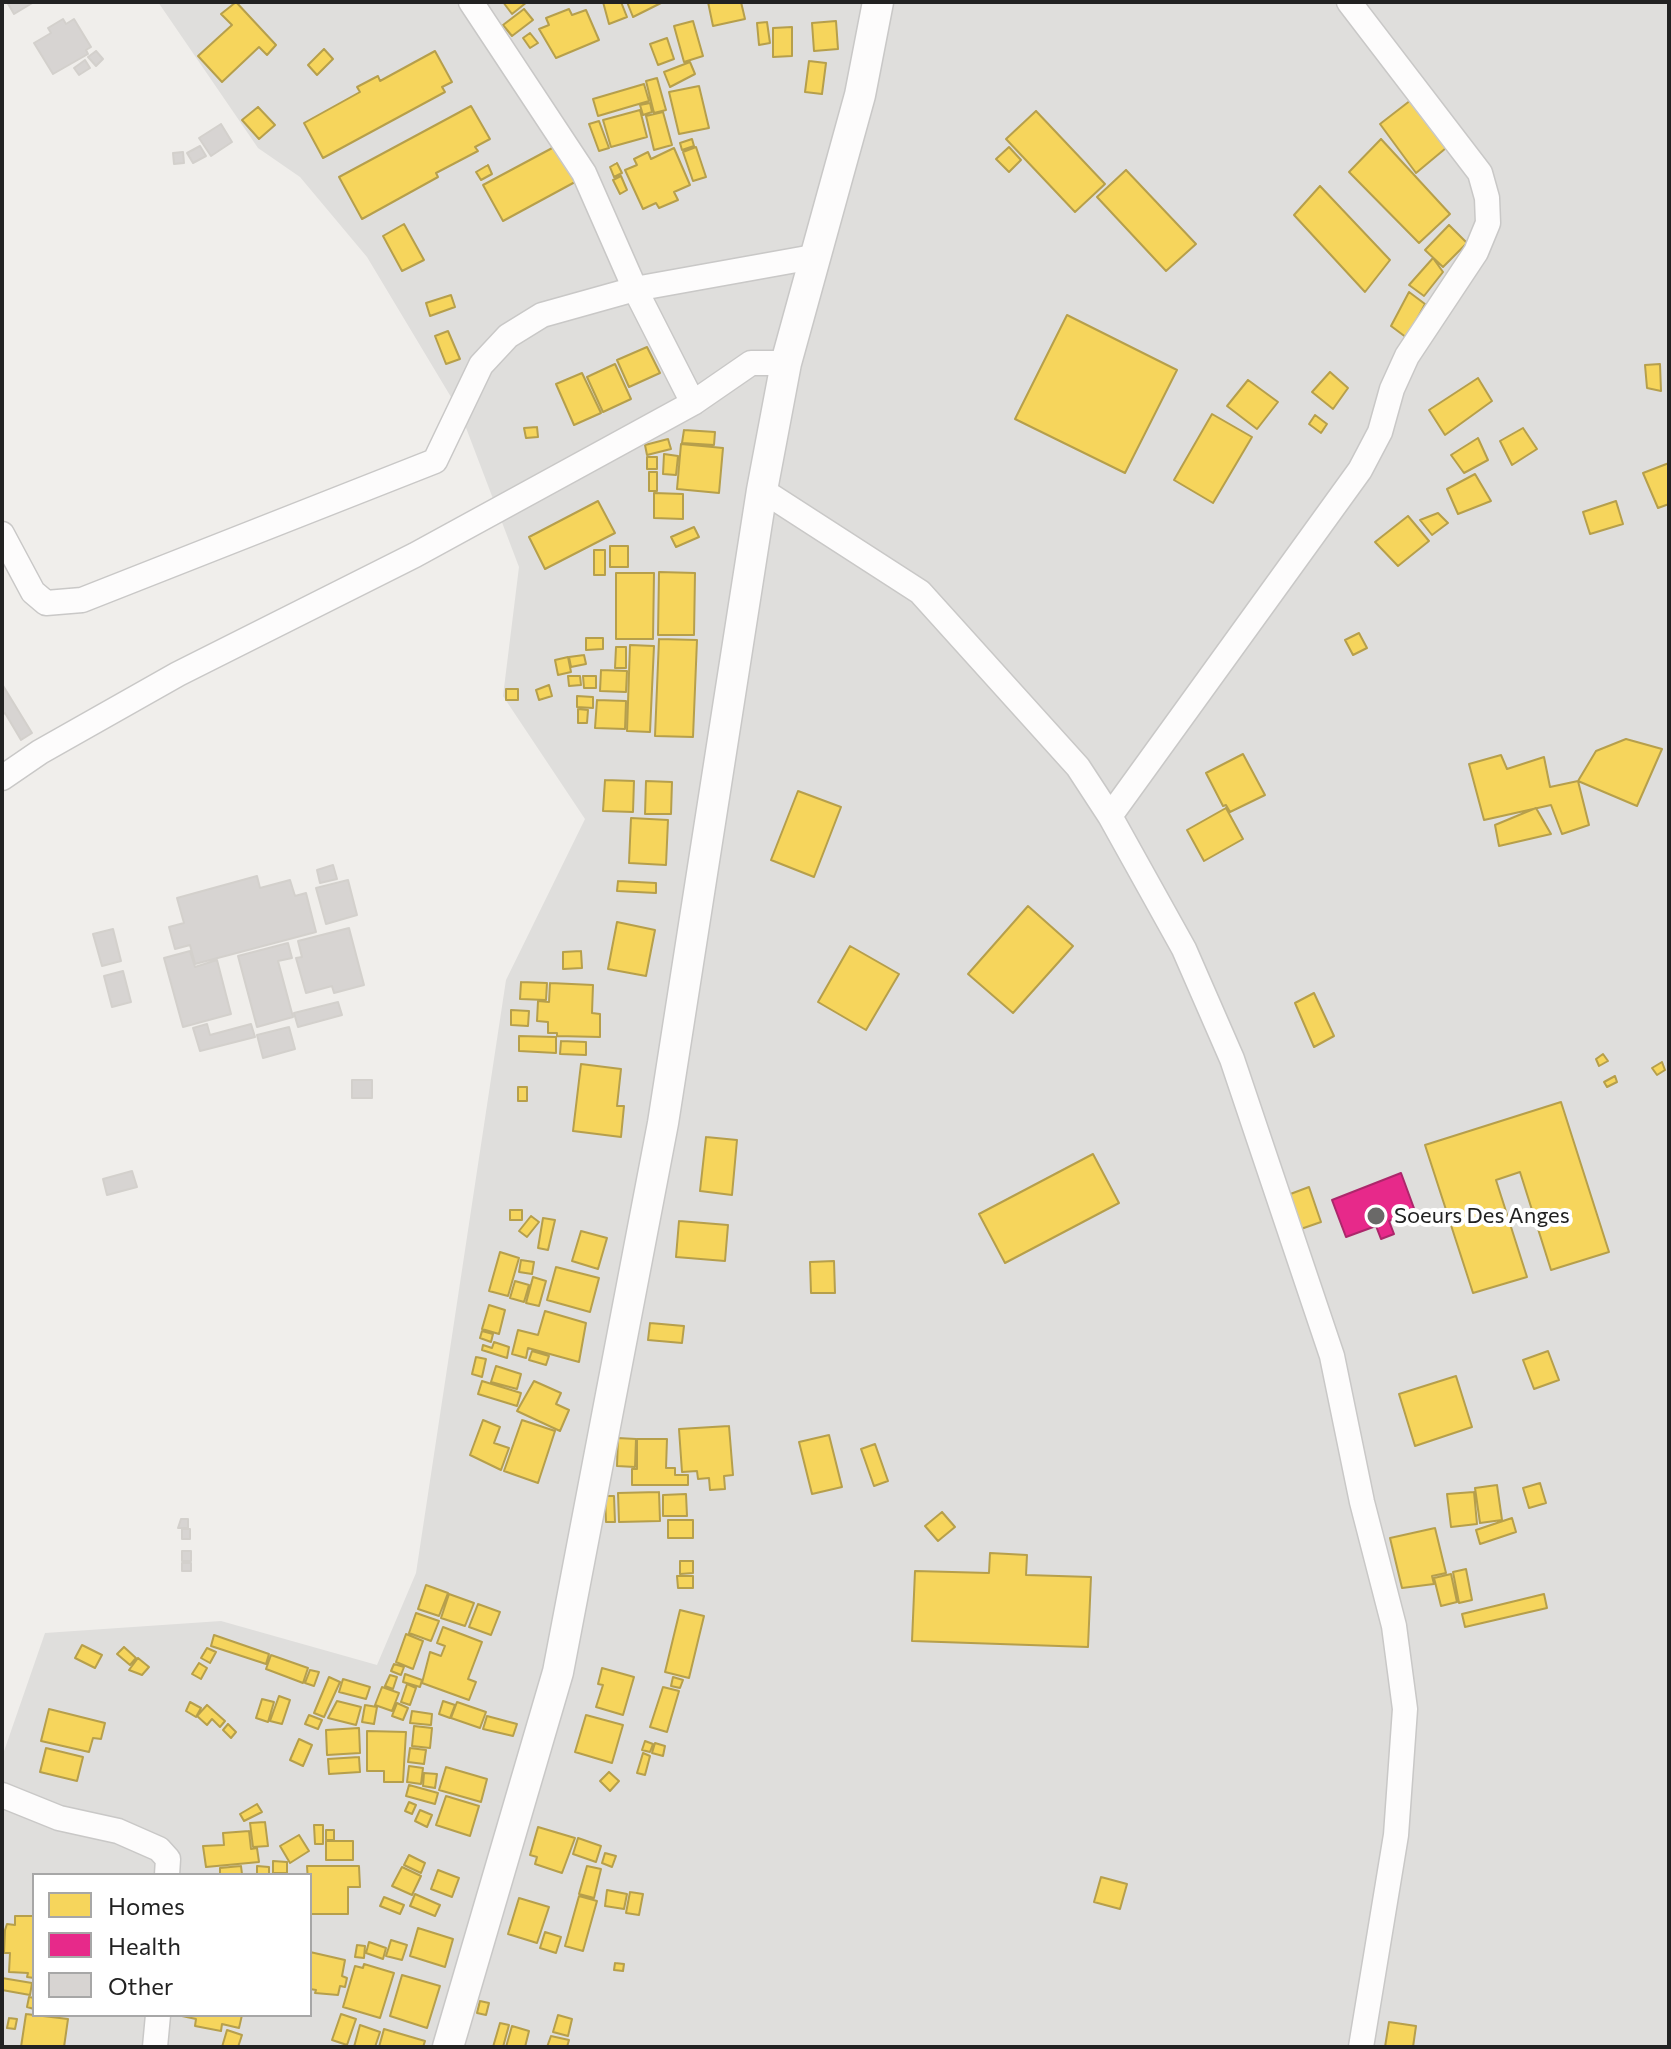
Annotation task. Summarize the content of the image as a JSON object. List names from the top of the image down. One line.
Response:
{"places":["Soeurs Des Anges"],"legend":["Homes","Health","Other"]}
